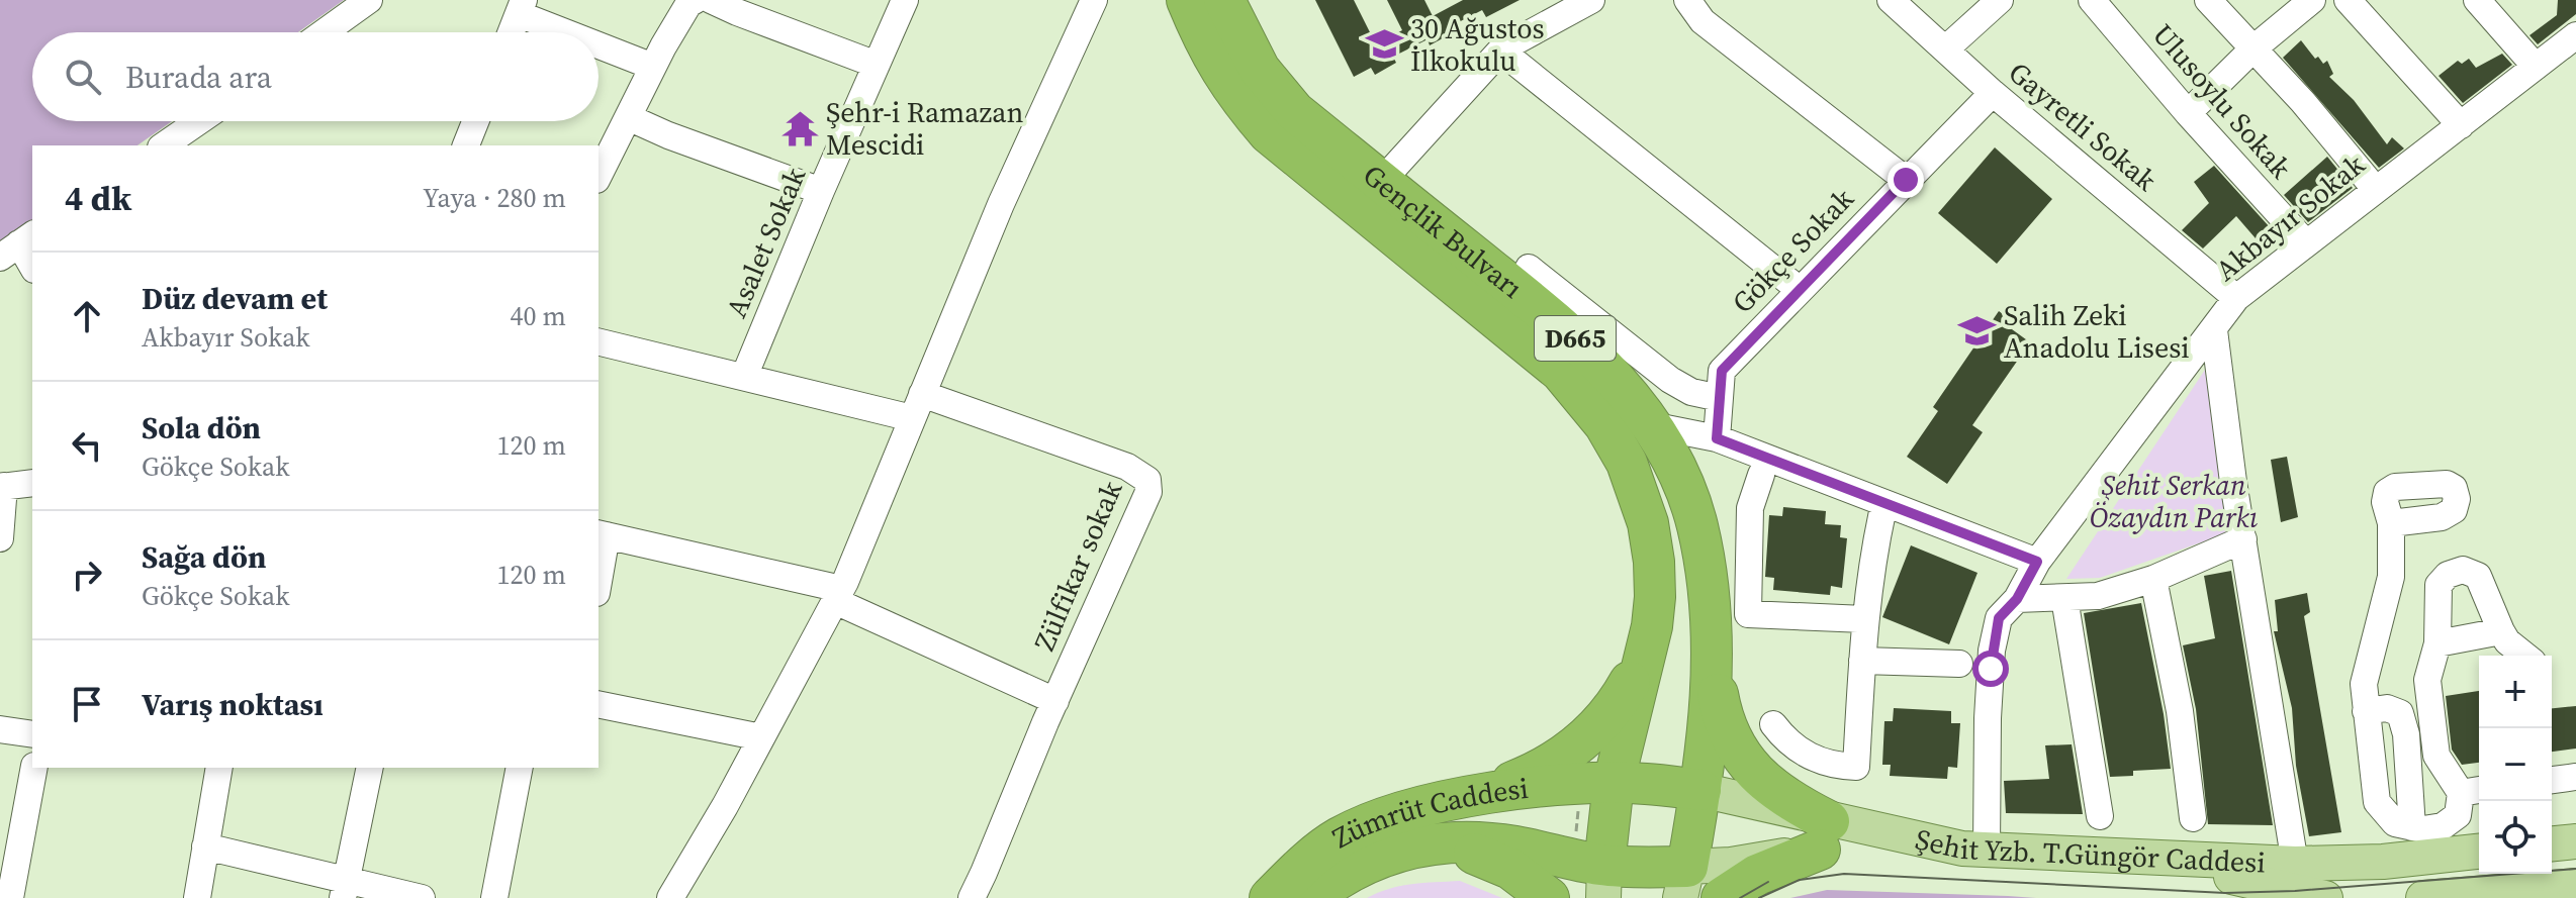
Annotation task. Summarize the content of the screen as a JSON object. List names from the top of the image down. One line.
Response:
{"streets":{"highway":["Gençlik Bulvarı","D665","Zümrüt Caddesi"],"main road":["Şehit Yzb. T.Güngör Caddesi"],"street":["Ulusoylu Sokak","Gayretli Sokak","Akbayır Sokak","Asalet Sokak","Gökçe Sokak","Zülfikar sokak"]},"crossings":[["Ulusoylu Sokak","Akbayır Sokak"],["Gayretli Sokak","Akbayır Sokak"],["Gayretli Sokak","Gökçe Sokak"],["Akbayır Sokak","Şehit Yzb. T.Güngör Caddesi"],["Gençlik Bulvarı","D665"],["Gençlik Bulvarı","Zümrüt Caddesi"],["Gençlik Bulvarı","Şehit Yzb. T.Güngör Caddesi"],["D665","Zümrüt Caddesi"],["D665","Şehit Yzb. T.Güngör Caddesi"],["Zümrüt Caddesi","Şehit Yzb. T.Güngör Caddesi"]],"parks":["Şehit Serkan Özaydın Parkı"],"places":{"school or university":["30 Ağustos İlkokulu","Salih Zeki Anadolu Lisesi"],"temple":["Şehr-i Ramazan Mescidi"]},"page":{"search":"Burada ara","heading":["4 dk","Yaya · 280 m"],"list":[["Düz devam et","Akbayır Sokak","40 m"],["Sola dön","Gökçe Sokak","120 m"],["Sağa dön","Gökçe Sokak","120 m"],"Varış noktası"],"map_buttons":["+","−"]}}
